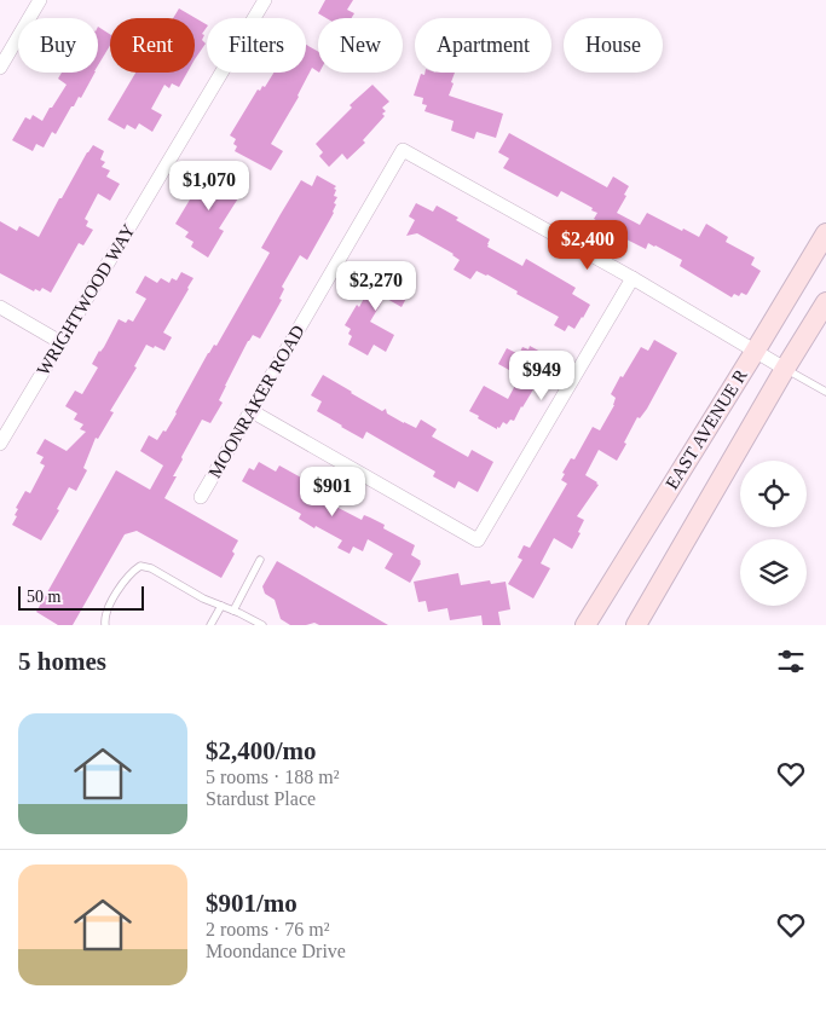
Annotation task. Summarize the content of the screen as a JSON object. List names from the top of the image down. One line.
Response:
{"streets":{"main road":["EAST AVENUE R"],"street":["WRIGHTWOOD WAY","MOONRAKER ROAD"]},"scale_bar":"50 m","page":{"chip":["Buy","Rent","Filters","New","Apartment","House"],"price":["$1,070","$2,400","$2,270","$949","$901"],"scale":"50 m","heading":"5 homes","list":[{"name":"$2,400/mo","note":"5 rooms · 188 m² · Stardust Place"},{"name":"$901/mo","note":"2 rooms · 76 m² · Moondance Drive"}]}}
